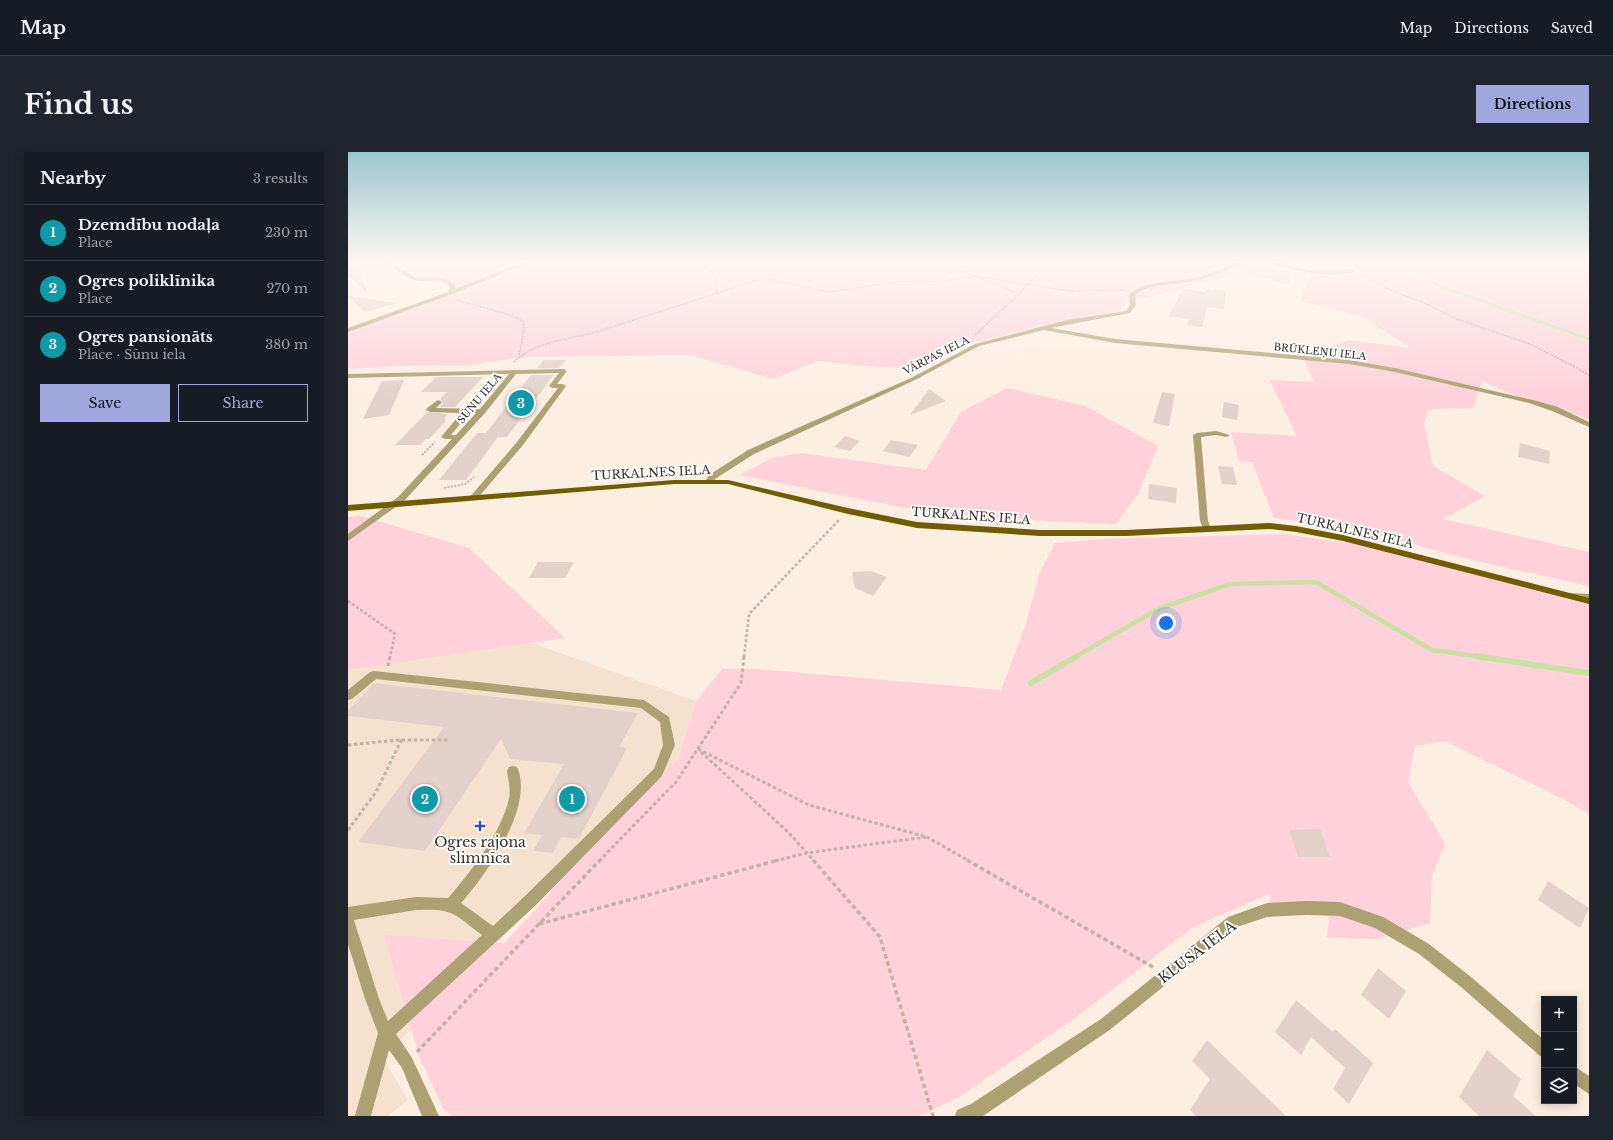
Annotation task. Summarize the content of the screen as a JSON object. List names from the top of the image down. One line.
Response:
{"streets":{"main road":["TURKALNES IELA"],"street":["BRŪKLEŅU IELA","VĀRPAS IELA","SŪNU IELA","KLUSĀ IELA"]},"crossings":[["BRŪKLEŅU IELA","VĀRPAS IELA"],["VĀRPAS IELA","TURKALNES IELA"],["SŪNU IELA","TURKALNES IELA"]],"places":{"health":["Ogres rajona slimnīca"]},"page":{"header":"Map","nav":["Map","Directions","Saved"],"buttons":["Directions",["Save","Share"]],"title":"Find us","heading":["Nearby","3 results"],"list":[{"mark":"1","name":"Dzemdību nodaļa","note":"Place","value":"230 m"},{"mark":"2","name":"Ogres poliklīnika","note":"Place","value":"270 m"},{"mark":"3","name":"Ogres pansionāts","note":"Place · Sūnu iela","value":"380 m"}],"pins":["3","1","2"],"map_buttons":["+","−"]}}
